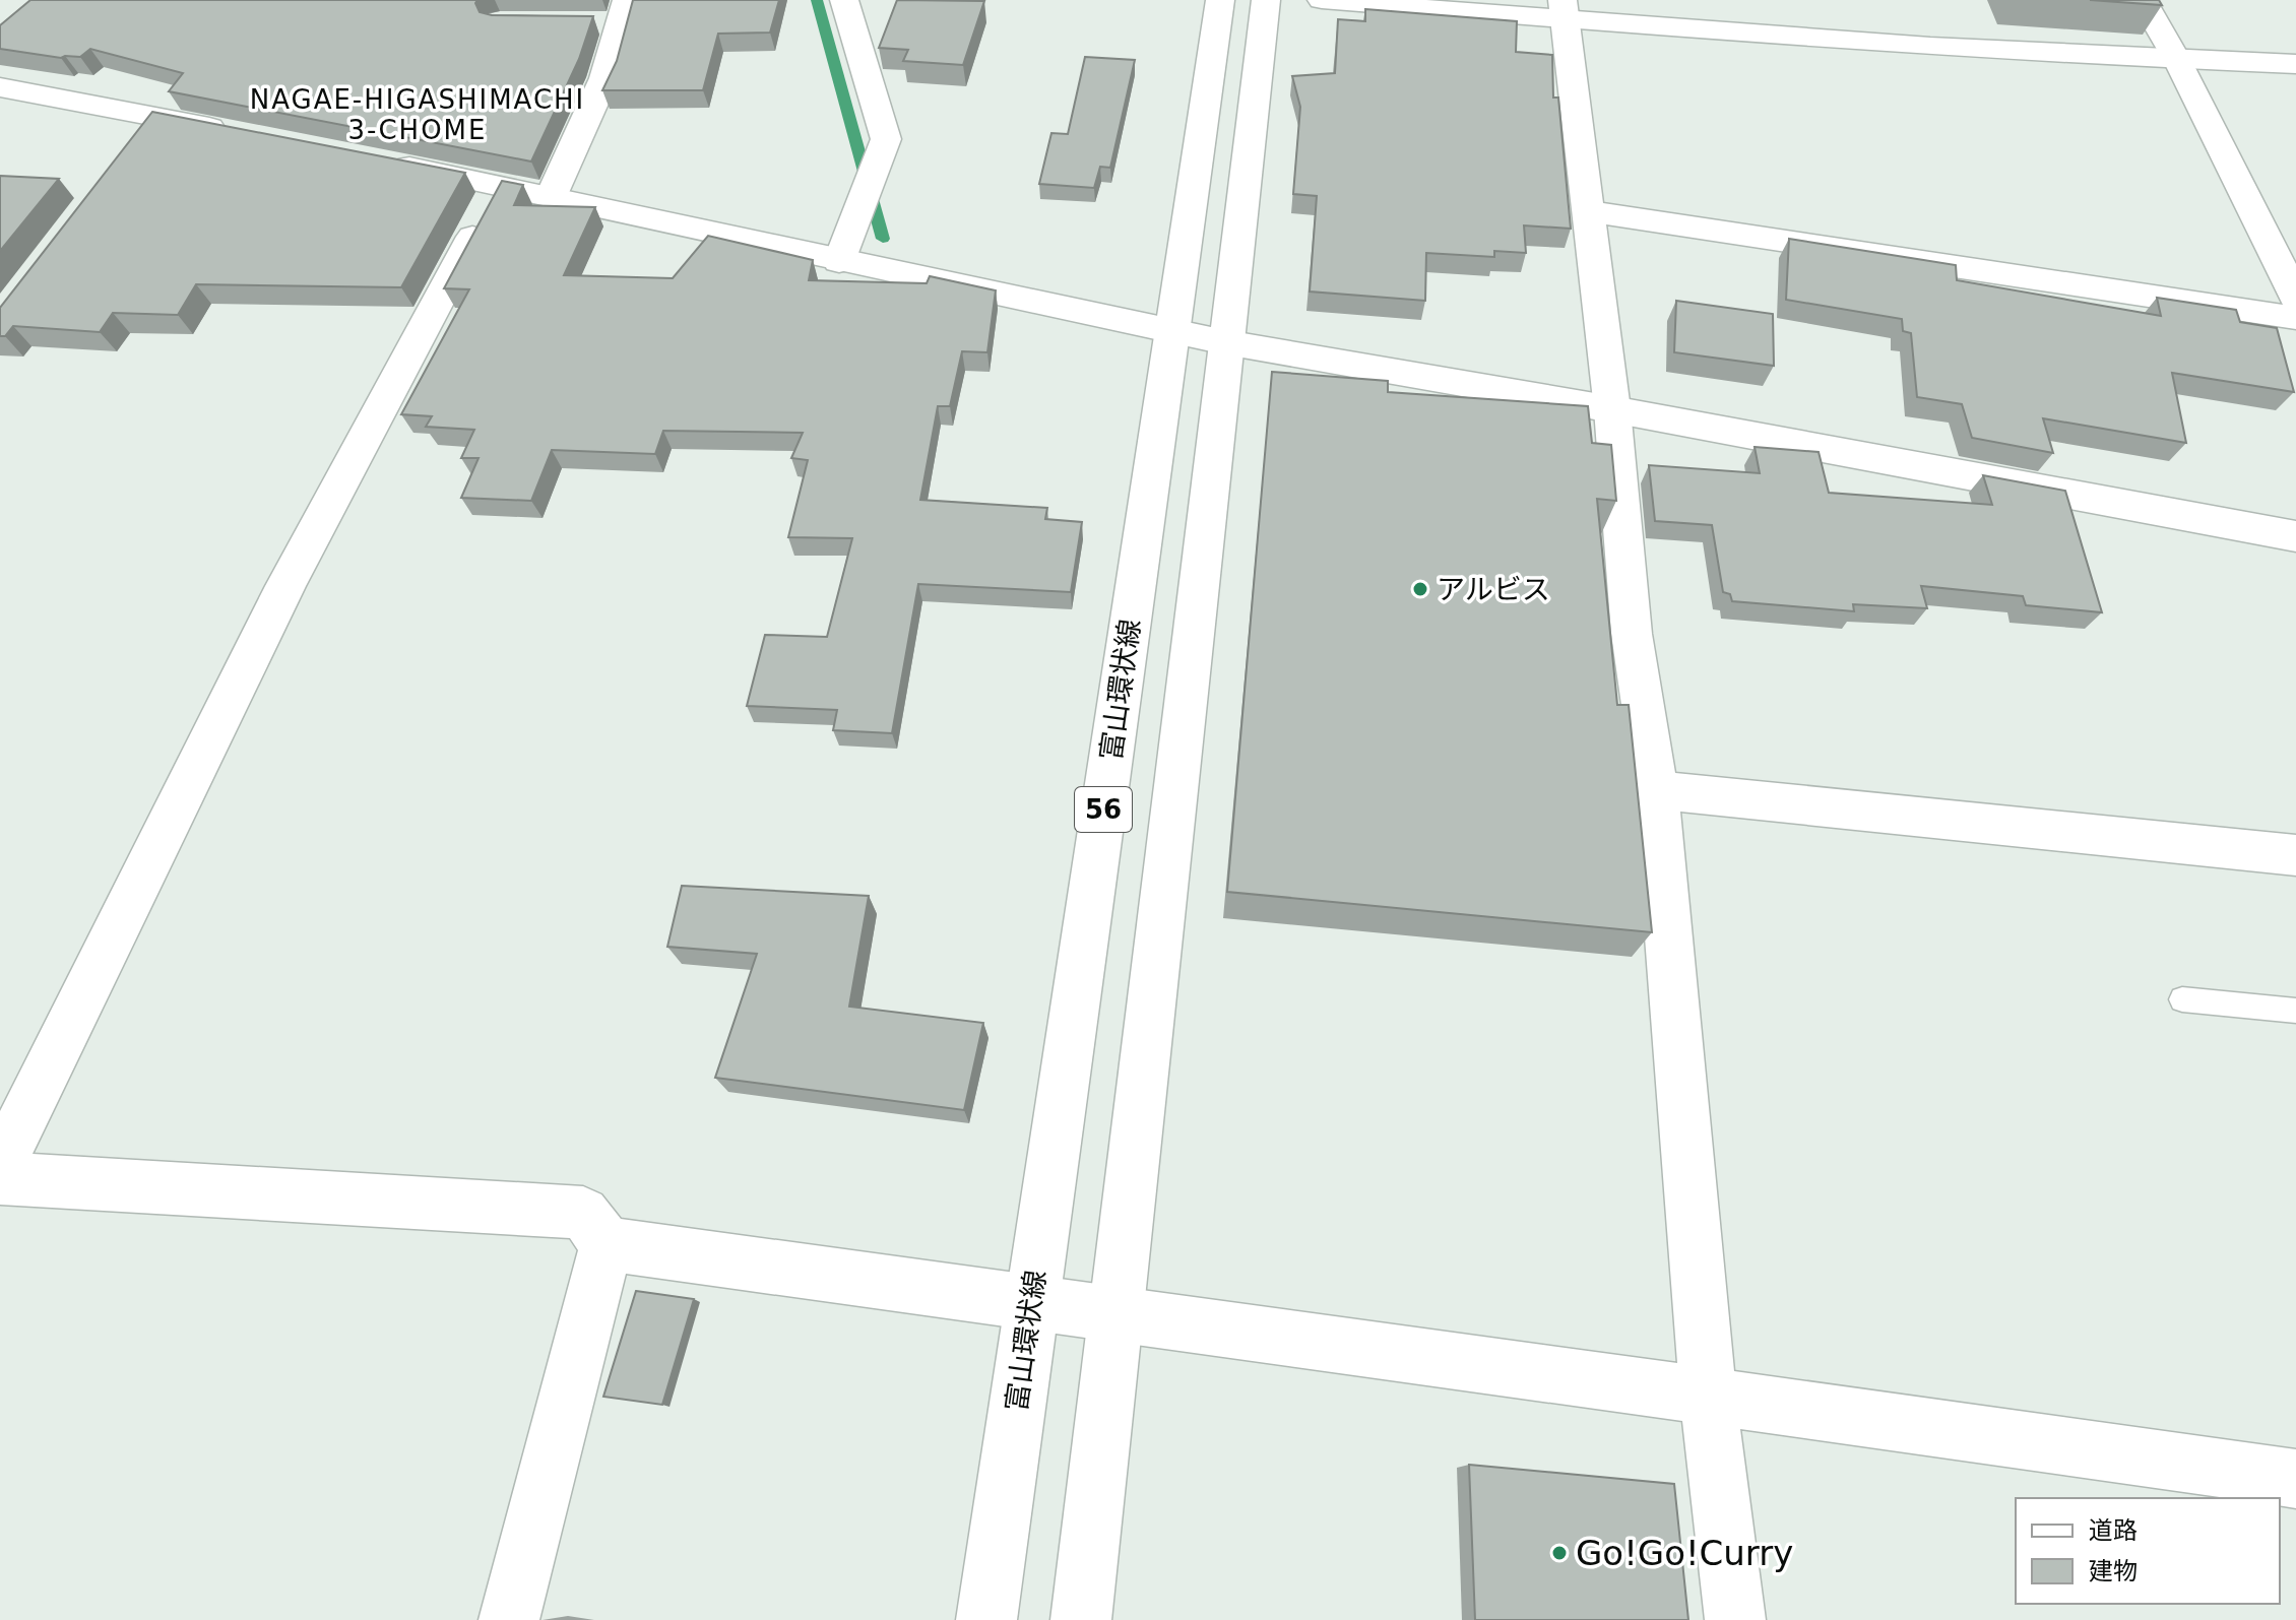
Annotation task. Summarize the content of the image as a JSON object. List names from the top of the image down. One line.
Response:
{"streets":{"street":["富山環状線","56"]},"districts":["NAGAE-HIGASHIMACHI 3-CHOME"],"places":["アルビス","Go!Go!Curry"],"legend":["道路","建物"]}
